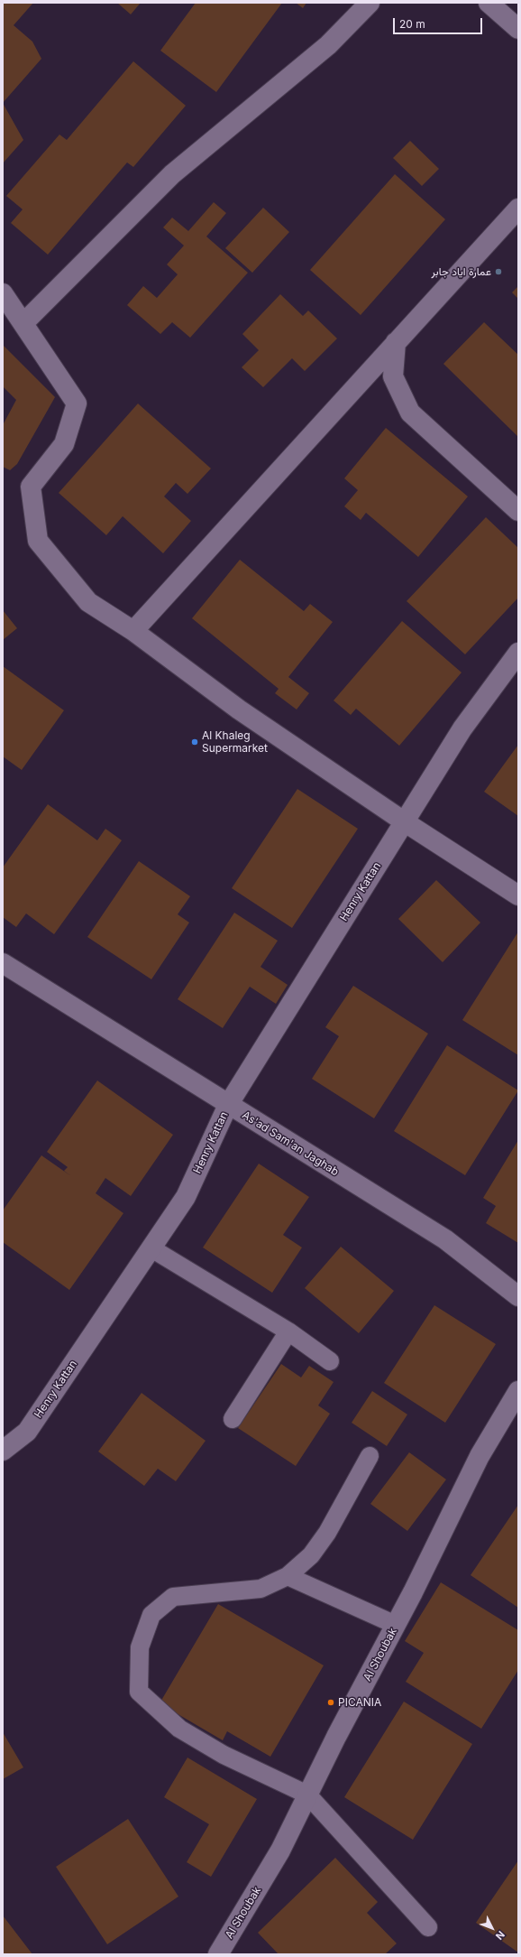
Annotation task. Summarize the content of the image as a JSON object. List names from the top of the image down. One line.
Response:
{"streets":{"street":["Henry Kattan","As'ad Sam'an Jaghab","Al Shoubak"]},"crossings":[["Henry Kattan","As'ad Sam'an Jaghab"]],"places":["عمارة اياد جابر","Al Khaleg Supermarket","PICANIA"],"scale_bar":"20 m","north":"bottom right"}
